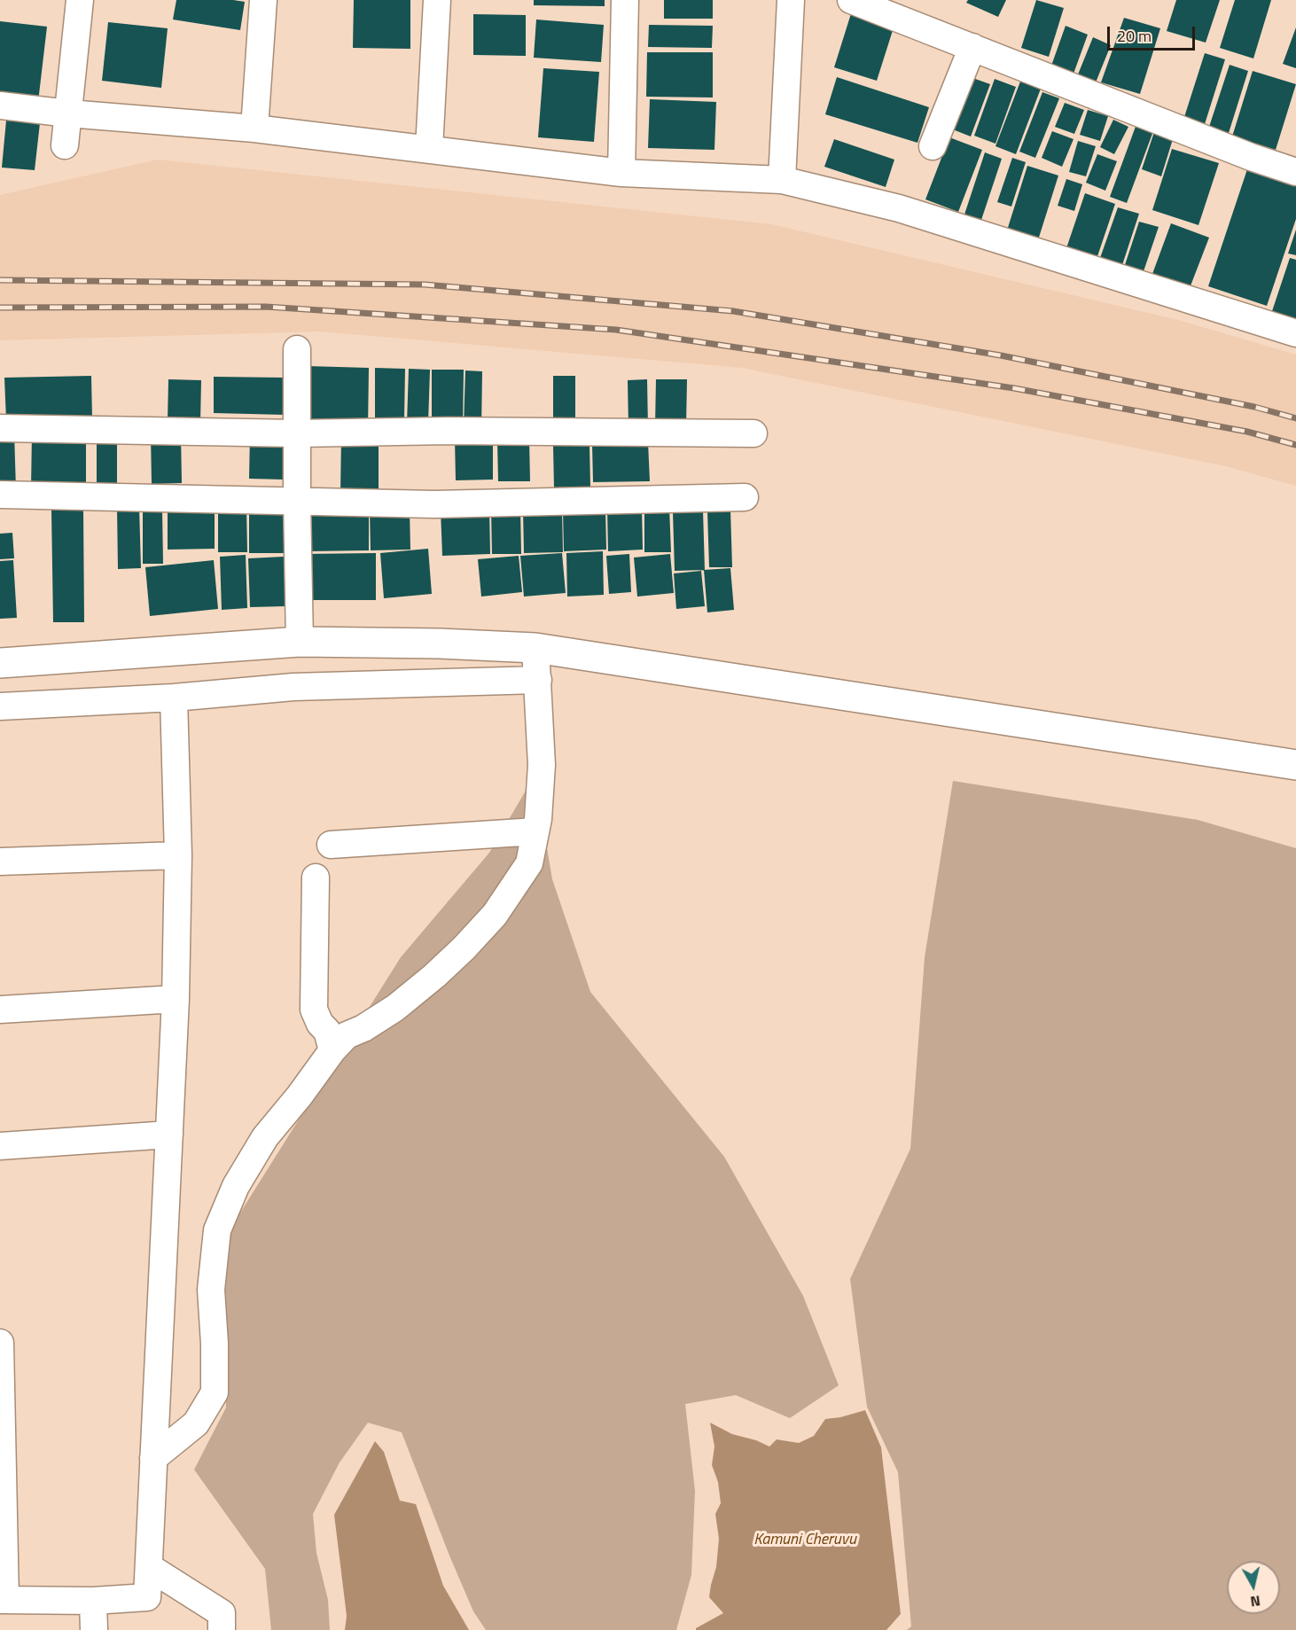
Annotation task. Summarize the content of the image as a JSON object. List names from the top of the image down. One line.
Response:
{"water":["Kamuni Cheruvu"],"scale_bar":"20 m","north":"bottom"}
